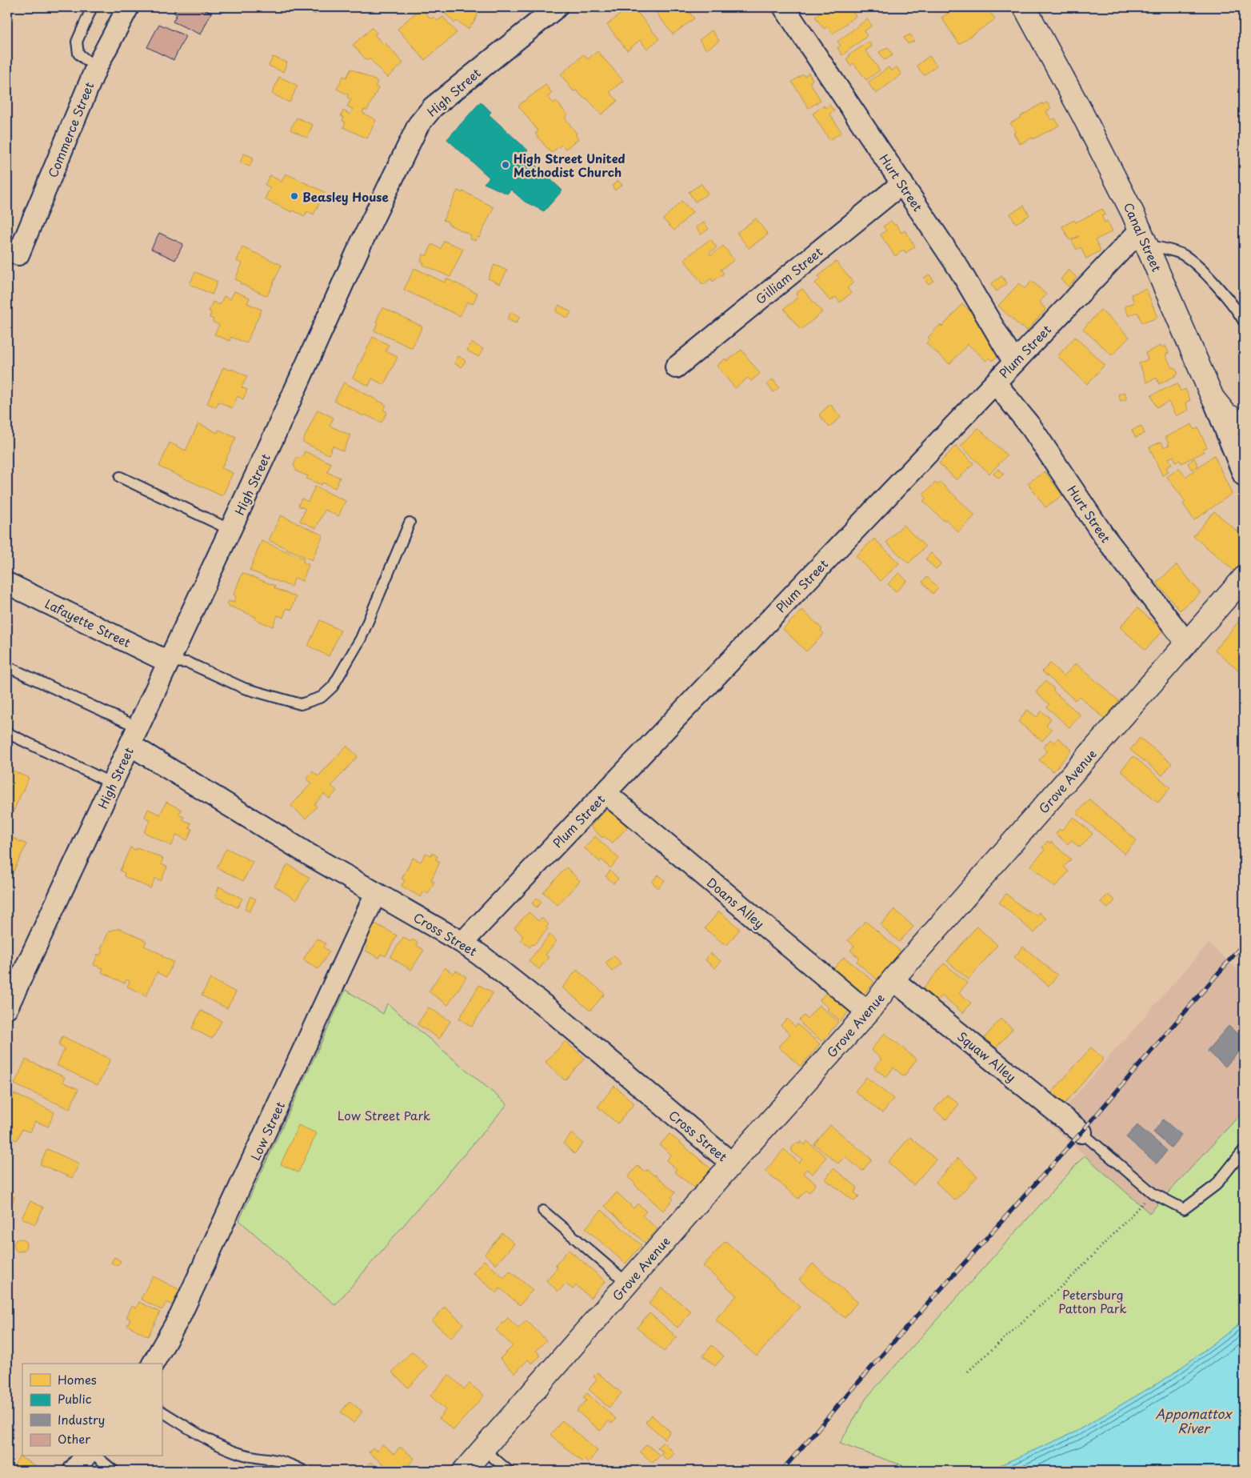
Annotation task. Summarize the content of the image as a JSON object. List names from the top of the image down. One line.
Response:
{"streets":{"main road":["Canal Street","Grove Avenue"],"street":["High Street","Commerce Street","Hurt Street","Gilliam Street","Plum Street","Lafayette Street","Doans Alley","Cross Street","Squaw Alley","Low Street"]},"crossings":[["High Street","Lafayette Street"],["High Street","Cross Street"],["Hurt Street","Gilliam Street"],["Hurt Street","Plum Street"],["Hurt Street","Grove Avenue"],["Canal Street","Plum Street"],["Plum Street","Doans Alley"],["Plum Street","Cross Street"],["Grove Avenue","Doans Alley"],["Grove Avenue","Cross Street"],["Grove Avenue","Squaw Alley"],["Cross Street","Low Street"]],"water":["Appomattox River"],"parks":["Low Street Park","Petersburg Patton Park"],"places":["High Street United Methodist Church","Beasley House"],"legend":["Homes","Public","Industry","Other"]}
